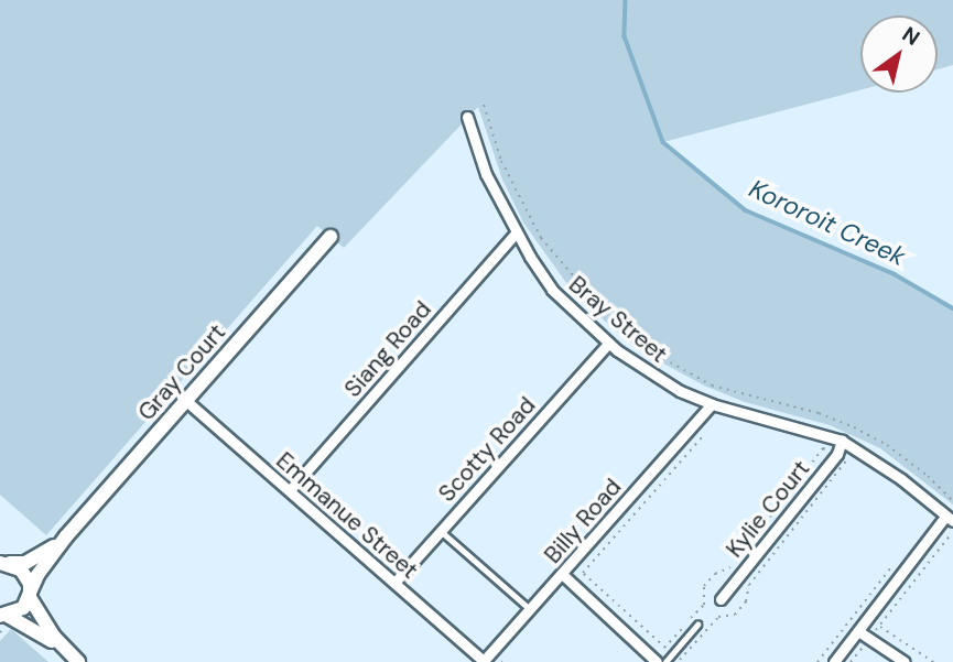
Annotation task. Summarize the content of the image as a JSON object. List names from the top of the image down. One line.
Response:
{"streets":{"street":["Bray Street","Siang Road","Gray Court","Scotty Road","Kylie Court","Emmanue Street","Billy Road"]},"crossings":[["Bray Street","Siang Road"],["Bray Street","Scotty Road"],["Bray Street","Kylie Court"],["Bray Street","Billy Road"],["Siang Road","Emmanue Street"],["Gray Court","Emmanue Street"],["Scotty Road","Emmanue Street"],["Emmanue Street","Billy Road"]],"water":["Kororoit Creek"],"north":"top right"}
